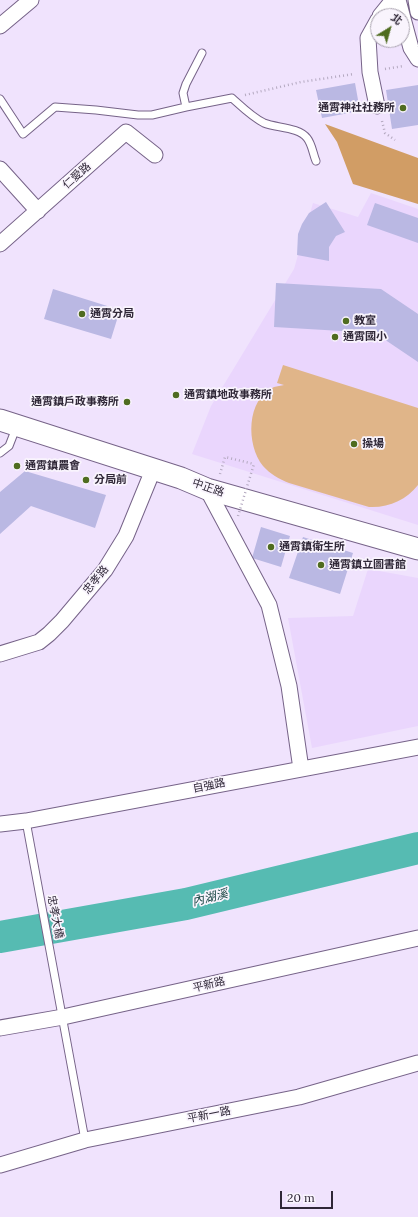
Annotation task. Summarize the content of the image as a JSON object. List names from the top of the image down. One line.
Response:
{"streets":{"main road":["中正路"],"street":["仁愛路","忠孝路","自強路","平新路","平新一路"],"lane":["忠孝大橋"]},"crossings":[["中正路","忠孝路"],["自強路","忠孝大橋"],["忠孝大橋","平新路"],["忠孝大橋","平新一路"]],"water":["內湖溪"],"places":["通霄神社社務所","通霄分局","教室","通霄國小","通霄鎮地政事務所","通霄鎮戶政事務所","操場","通霄鎮農會","分局前","通霄鎮衛生所","通霄鎮立圖書館"],"scale_bar":"20 m","north":"top right"}
